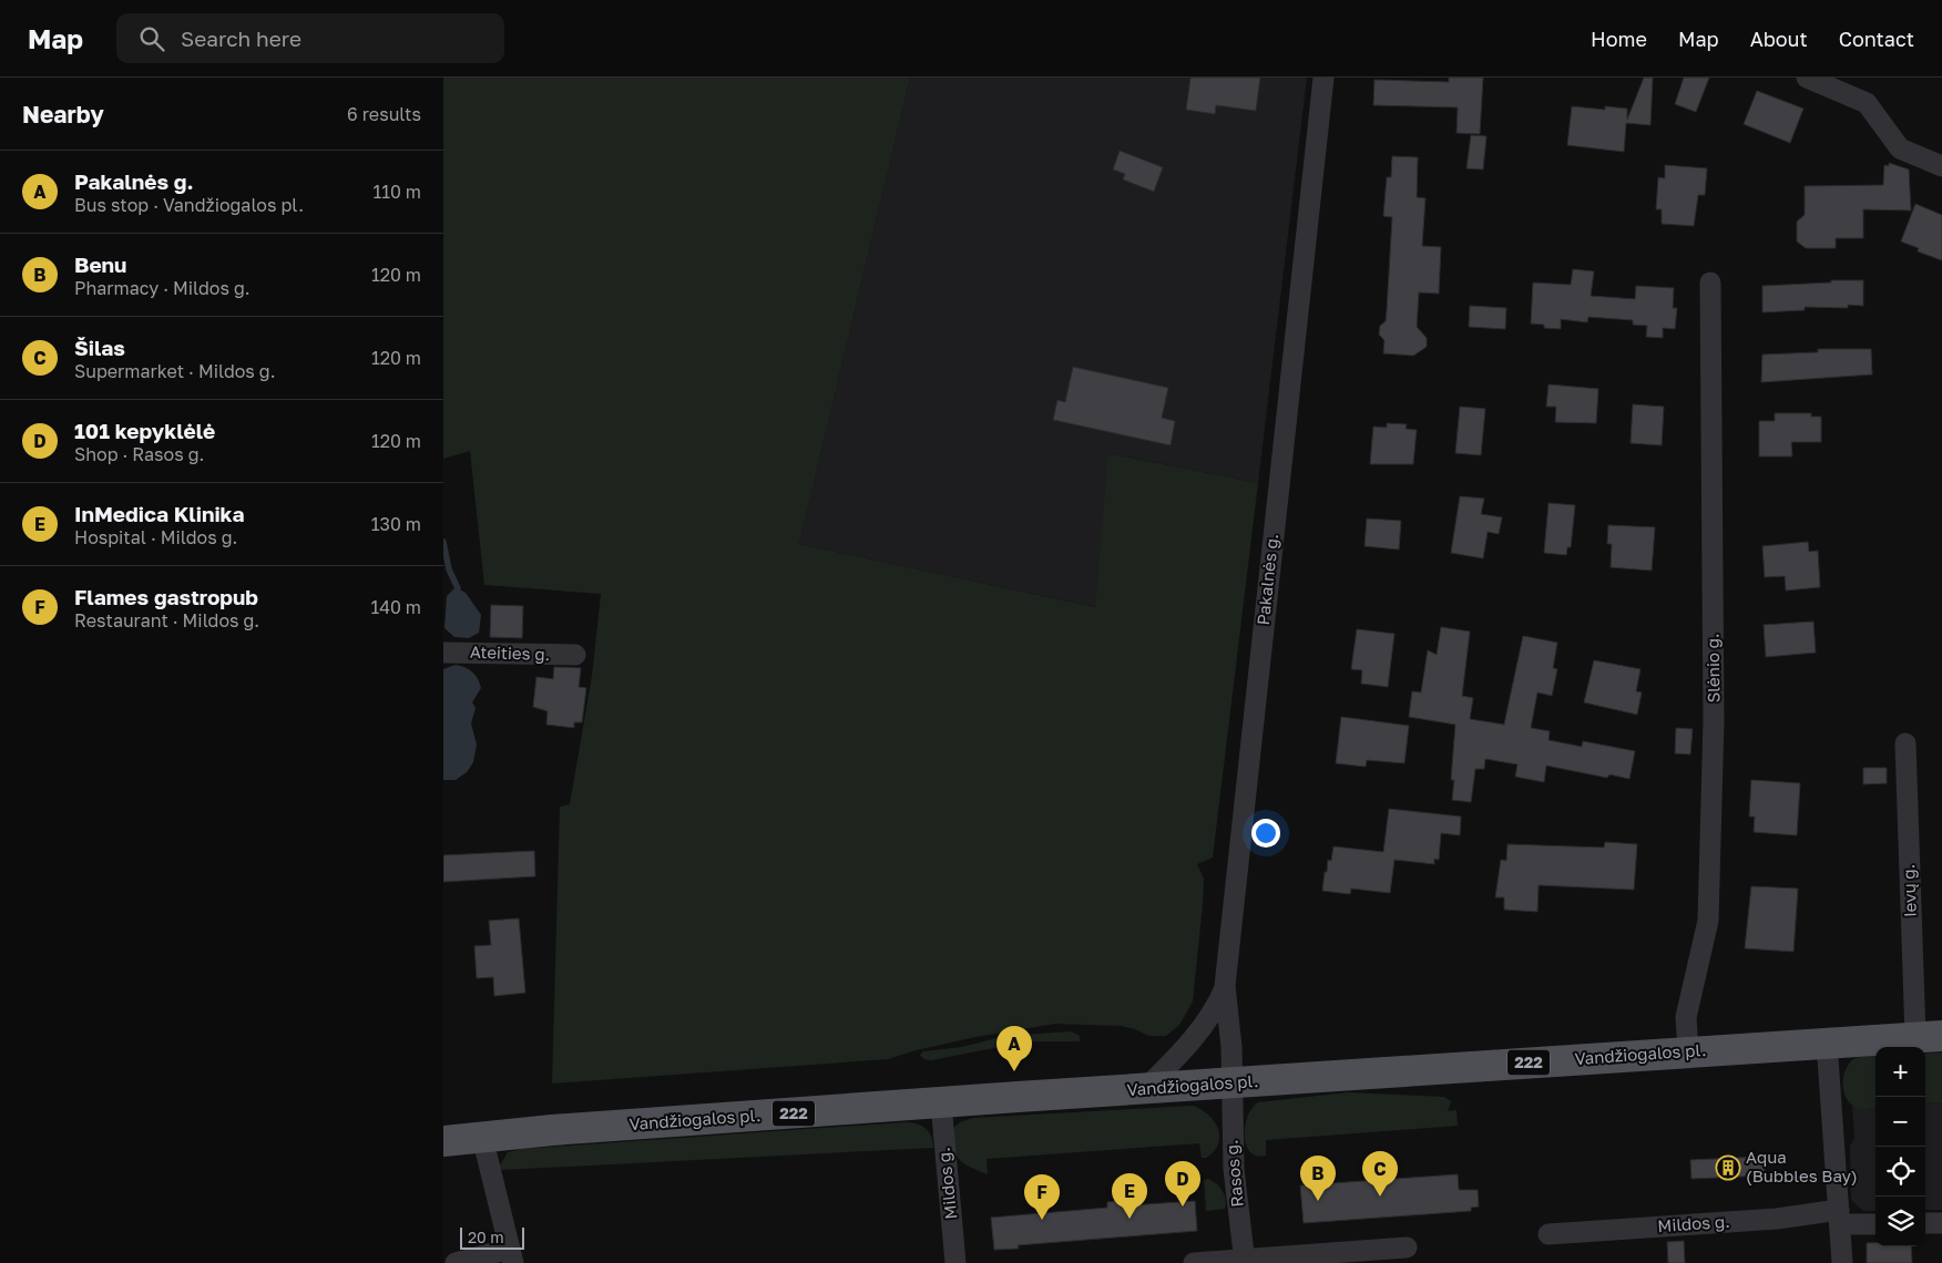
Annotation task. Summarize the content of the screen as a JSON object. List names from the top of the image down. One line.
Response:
{"streets":{"main road":["Vandžiogalos pl.","222"],"street":["Pakalnės g.","Ateities g.","Slėnio g.","Ievų g.","Rasos g.","Mildos g."]},"crossings":[["Pakalnės g.","Vandžiogalos pl."],["Pakalnės g.","Rasos g."],["Slėnio g.","Vandžiogalos pl."],["Ievų g.","Vandžiogalos pl."],["Vandžiogalos pl.","Rasos g."],["Vandžiogalos pl.","Mildos g."]],"places":{"building":["Aqua (Bubbles Bay)"]},"scale_bar":"20 m","page":{"header":"Map","search":"Search here","nav":["Home","Map","About","Contact"],"heading":["Nearby","6 results"],"list":[{"mark":"A","name":"Pakalnės g.","note":"Bus stop · Vandžiogalos pl.","value":"110 m"},{"mark":"B","name":"Benu","note":"Pharmacy · Mildos g.","value":"120 m"},{"mark":"C","name":"Šilas","note":"Supermarket · Mildos g.","value":"120 m"},{"mark":"D","name":"101 kepyklėlė","note":"Shop · Rasos g.","value":"120 m"},{"mark":"E","name":"InMedica Klinika","note":"Hospital · Mildos g.","value":"130 m"},{"mark":"F","name":"Flames gastropub","note":"Restaurant · Mildos g.","value":"140 m"}],"pins":["A","C","B","D","E","F"],"map_buttons":["+","−"],"scale":"20 m"}}
